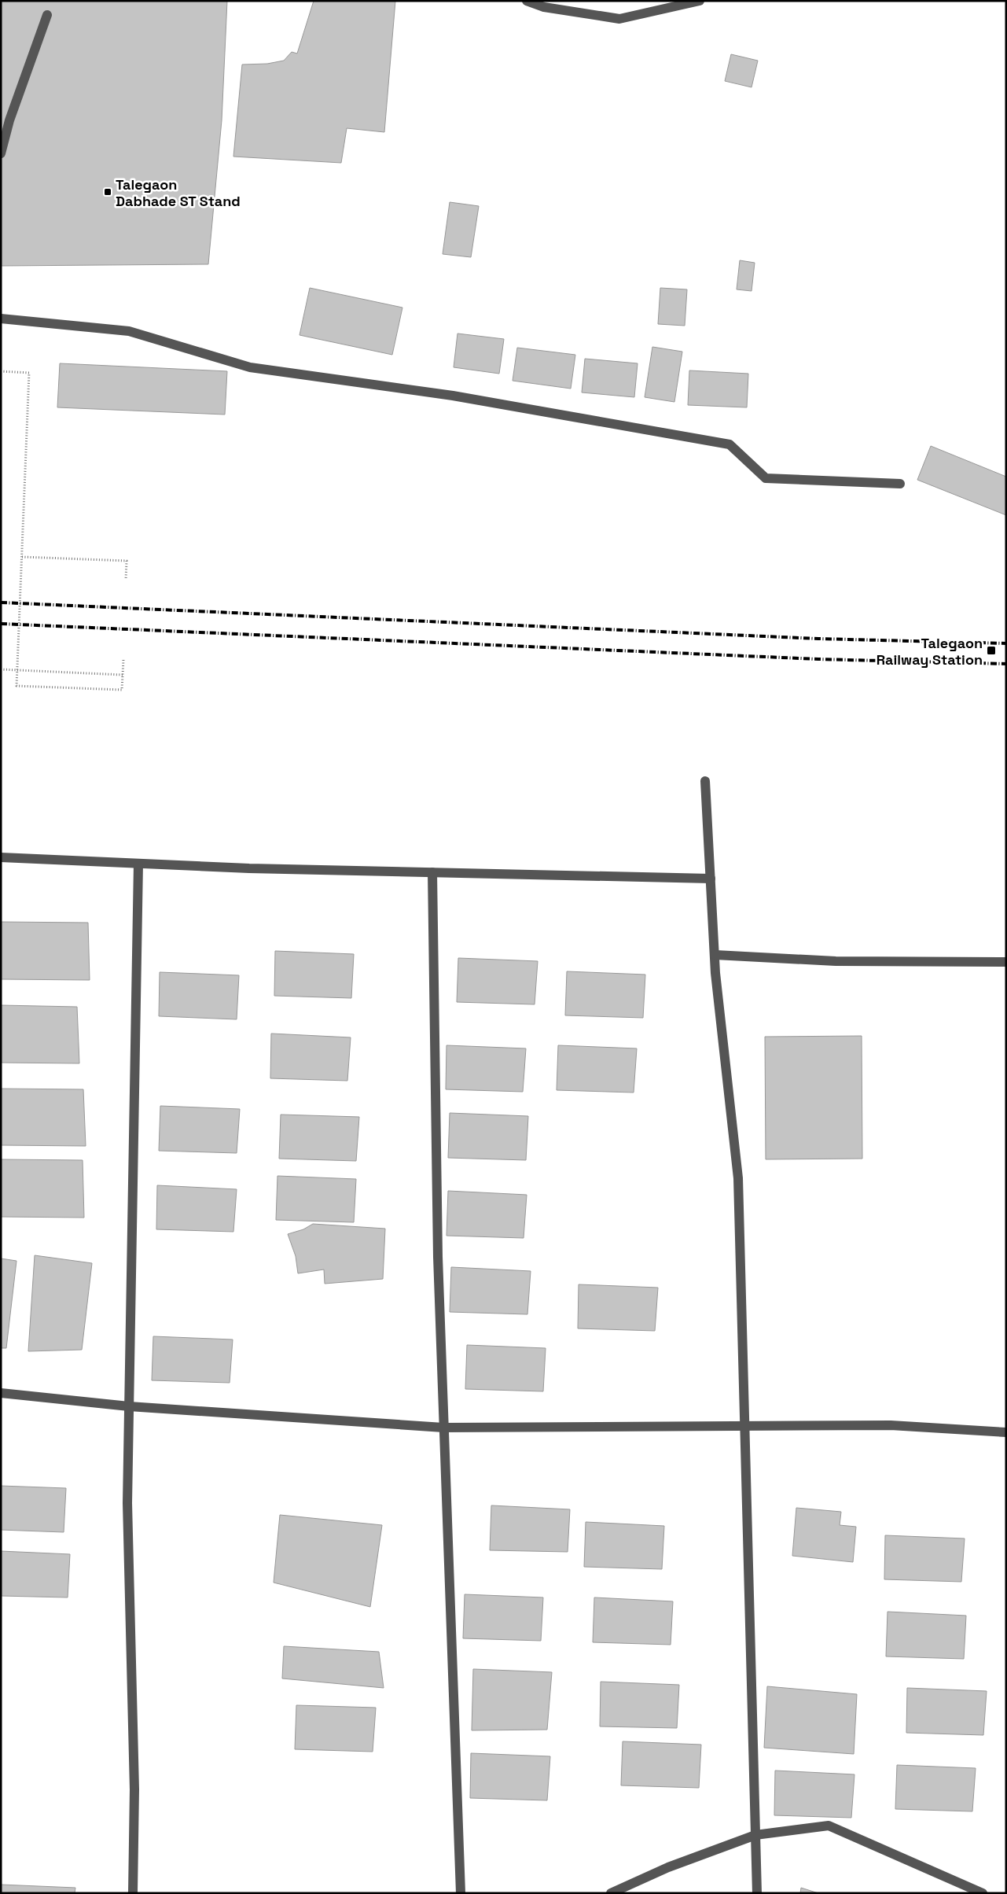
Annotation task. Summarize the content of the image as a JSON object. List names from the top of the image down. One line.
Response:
{"places":{"transit":["Talegaon Dabhade ST Stand","Talegaon Railway Station"]}}
